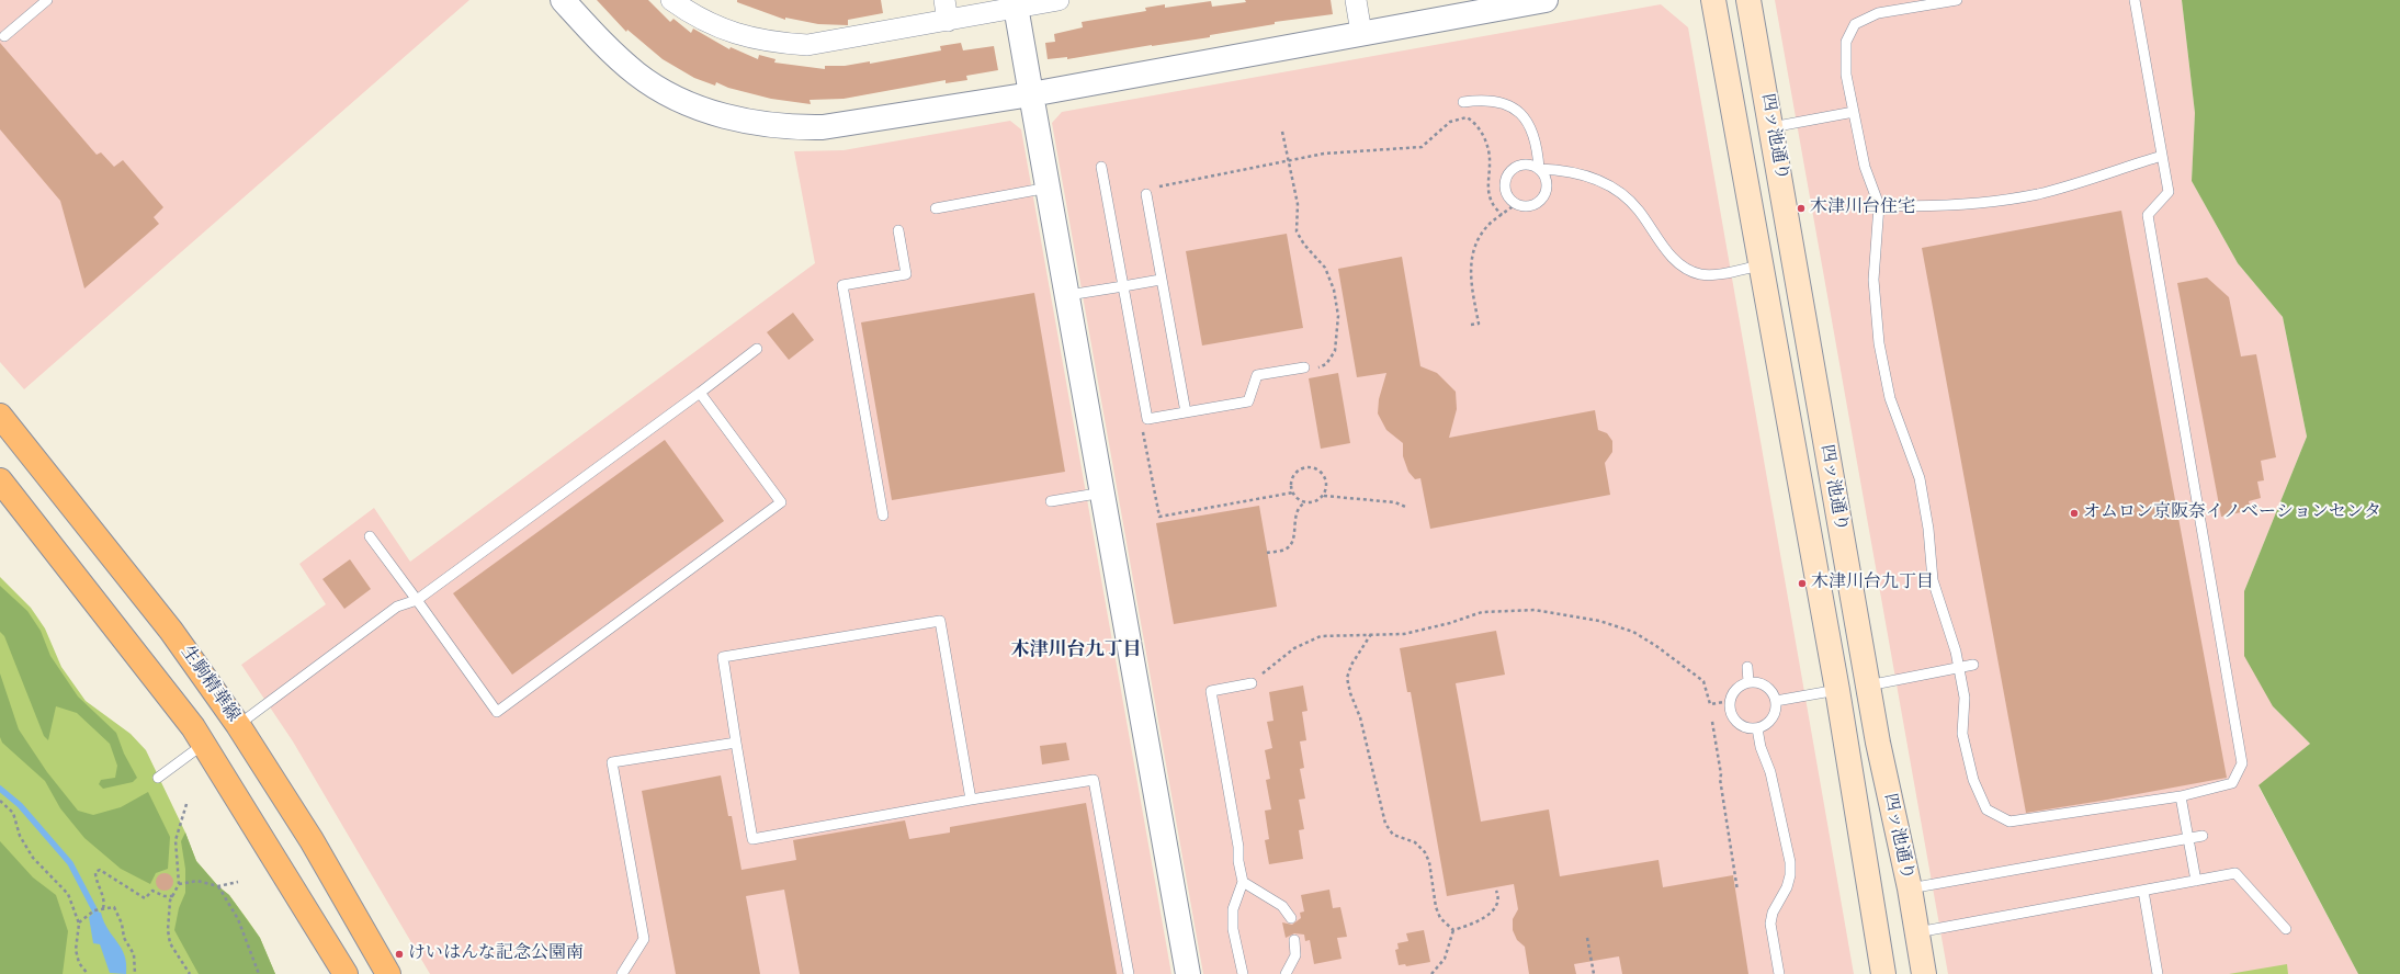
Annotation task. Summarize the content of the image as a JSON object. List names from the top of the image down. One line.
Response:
{"streets":{"main road":["四ッ池通り","生駒精華線"]},"districts":["木津川台九丁目"],"places":["木津川台住宅","オムロン京阪奈イノベーションセンタ","木津川台九丁目","けいはんな記念公園南"]}
